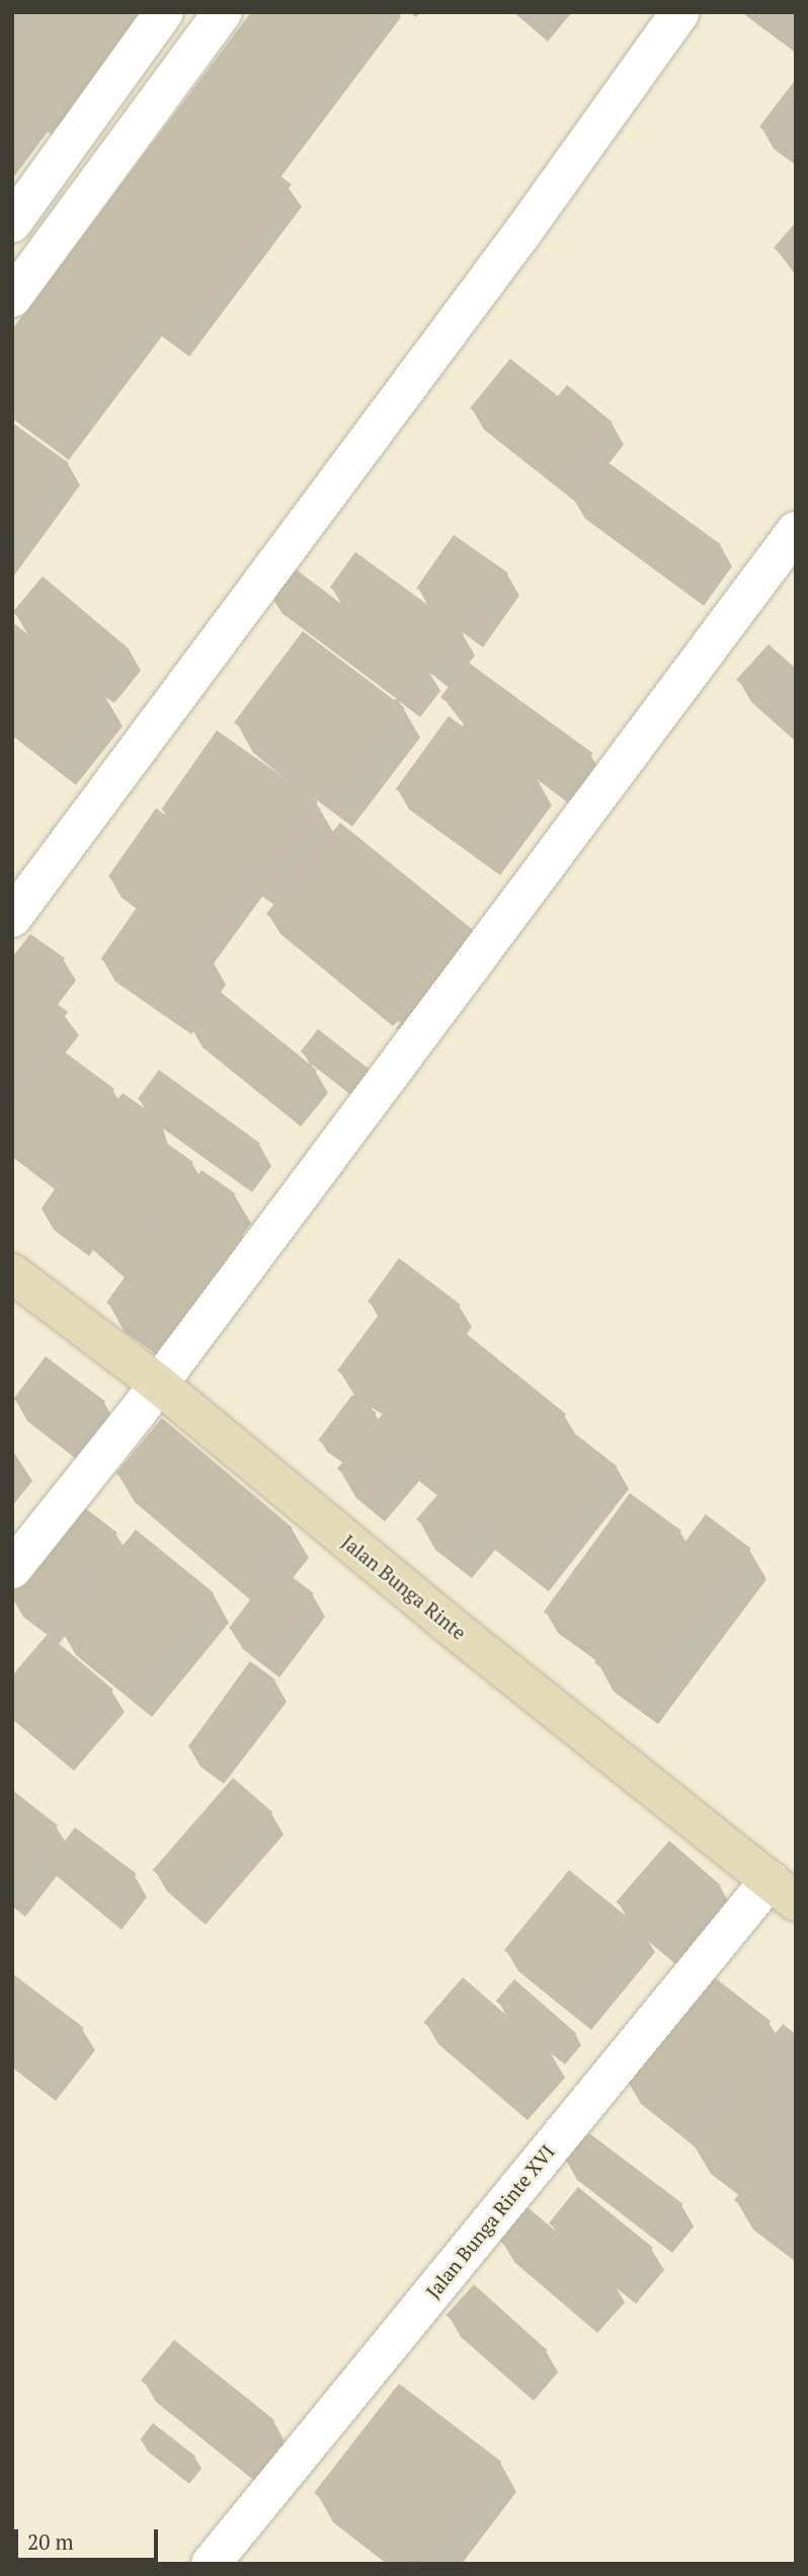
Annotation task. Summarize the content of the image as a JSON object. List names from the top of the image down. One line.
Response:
{"streets":{"street":["Jalan Bunga Rinte","Jalan Bunga Rinte XVI"]},"crossings":[["Jalan Bunga Rinte","Jalan Bunga Rinte XVI"]],"scale_bar":"20 m"}
